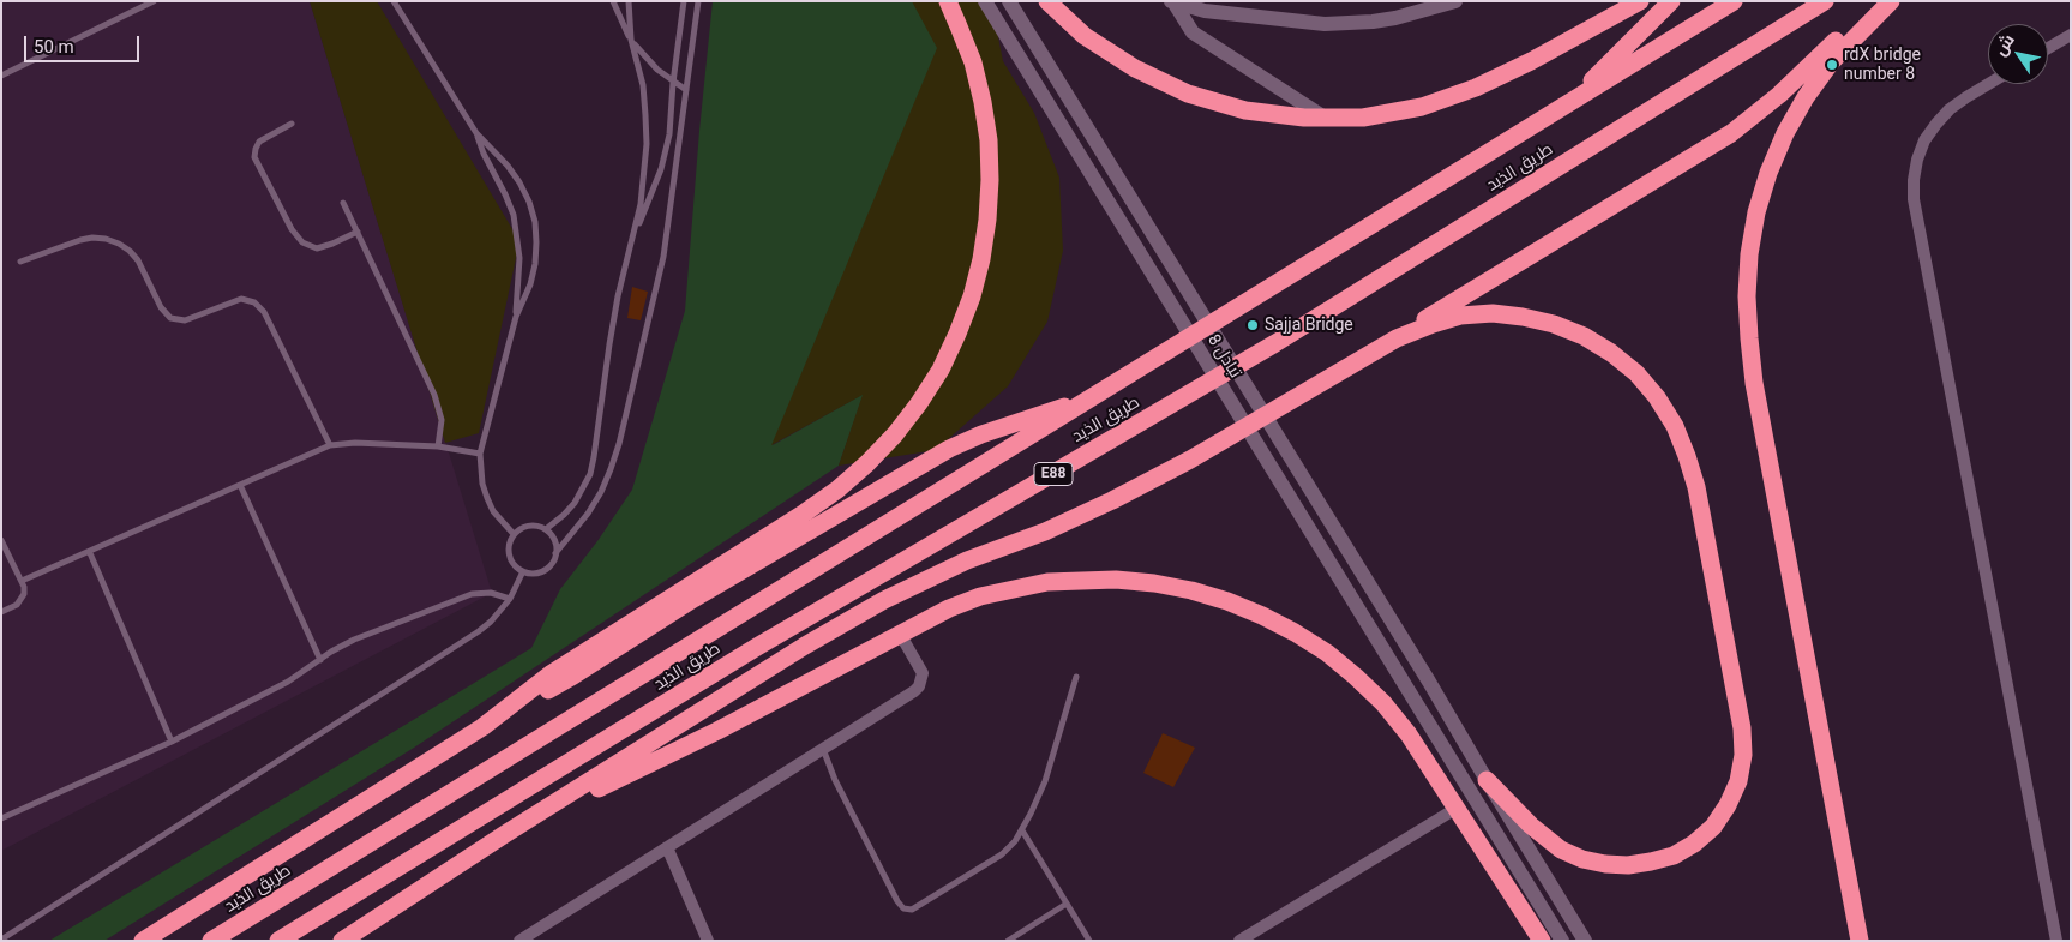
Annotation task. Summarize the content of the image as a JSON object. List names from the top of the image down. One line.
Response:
{"streets":{"highway":["طريق الذيد","E88"],"main road":["تبادل 8"]},"places":["rdX bridge number 8","Sajja Bridge"],"scale_bar":"50 m","north":"top left"}
